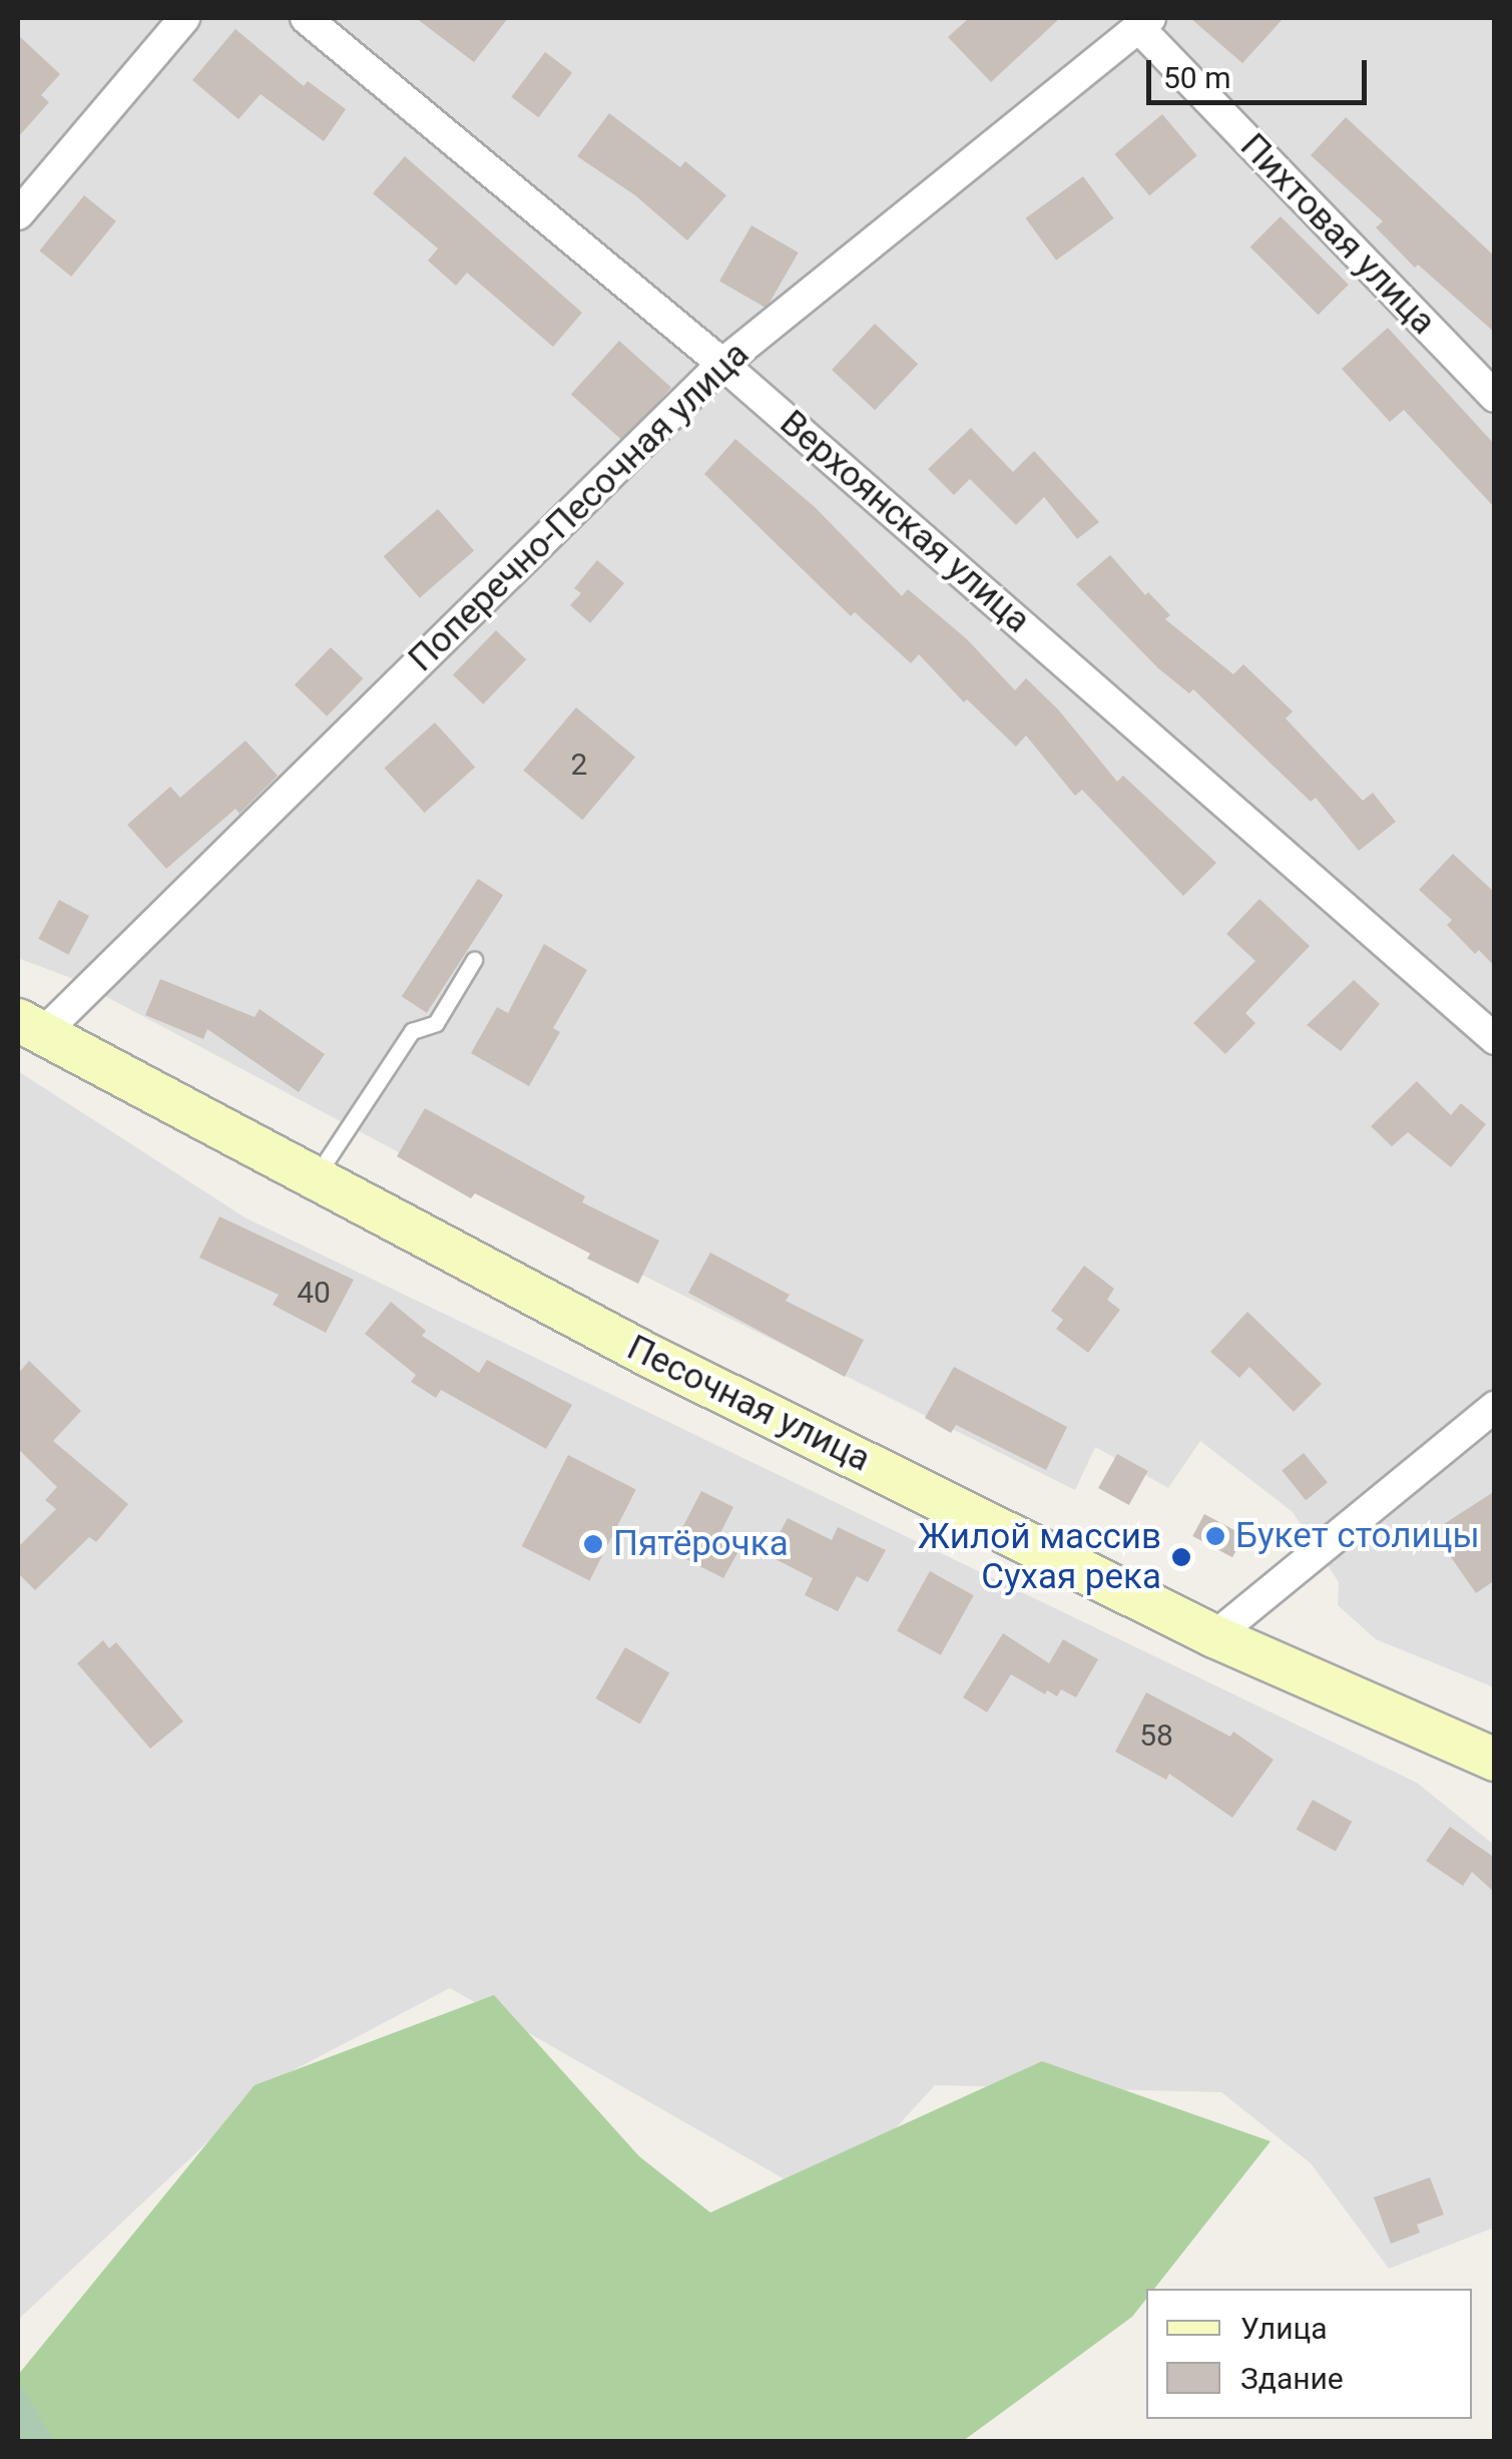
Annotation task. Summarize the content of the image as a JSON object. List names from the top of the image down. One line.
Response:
{"streets":{"main road":["Песочная улица"],"street":["Пихтовая улица","Поперечно-Песочная улица","Верхоянская улица"]},"crossings":[["Пихтовая улица","Поперечно-Песочная улица"],["Поперечно-Песочная улица","Верхоянская улица"],["Поперечно-Песочная улица","Песочная улица"]],"places":["Букет столицы","Пятёрочка","Жилой массив Сухая река"],"house_numbers":["2","40","58"],"legend":["Улица","Здание"],"scale_bar":"50 m"}
